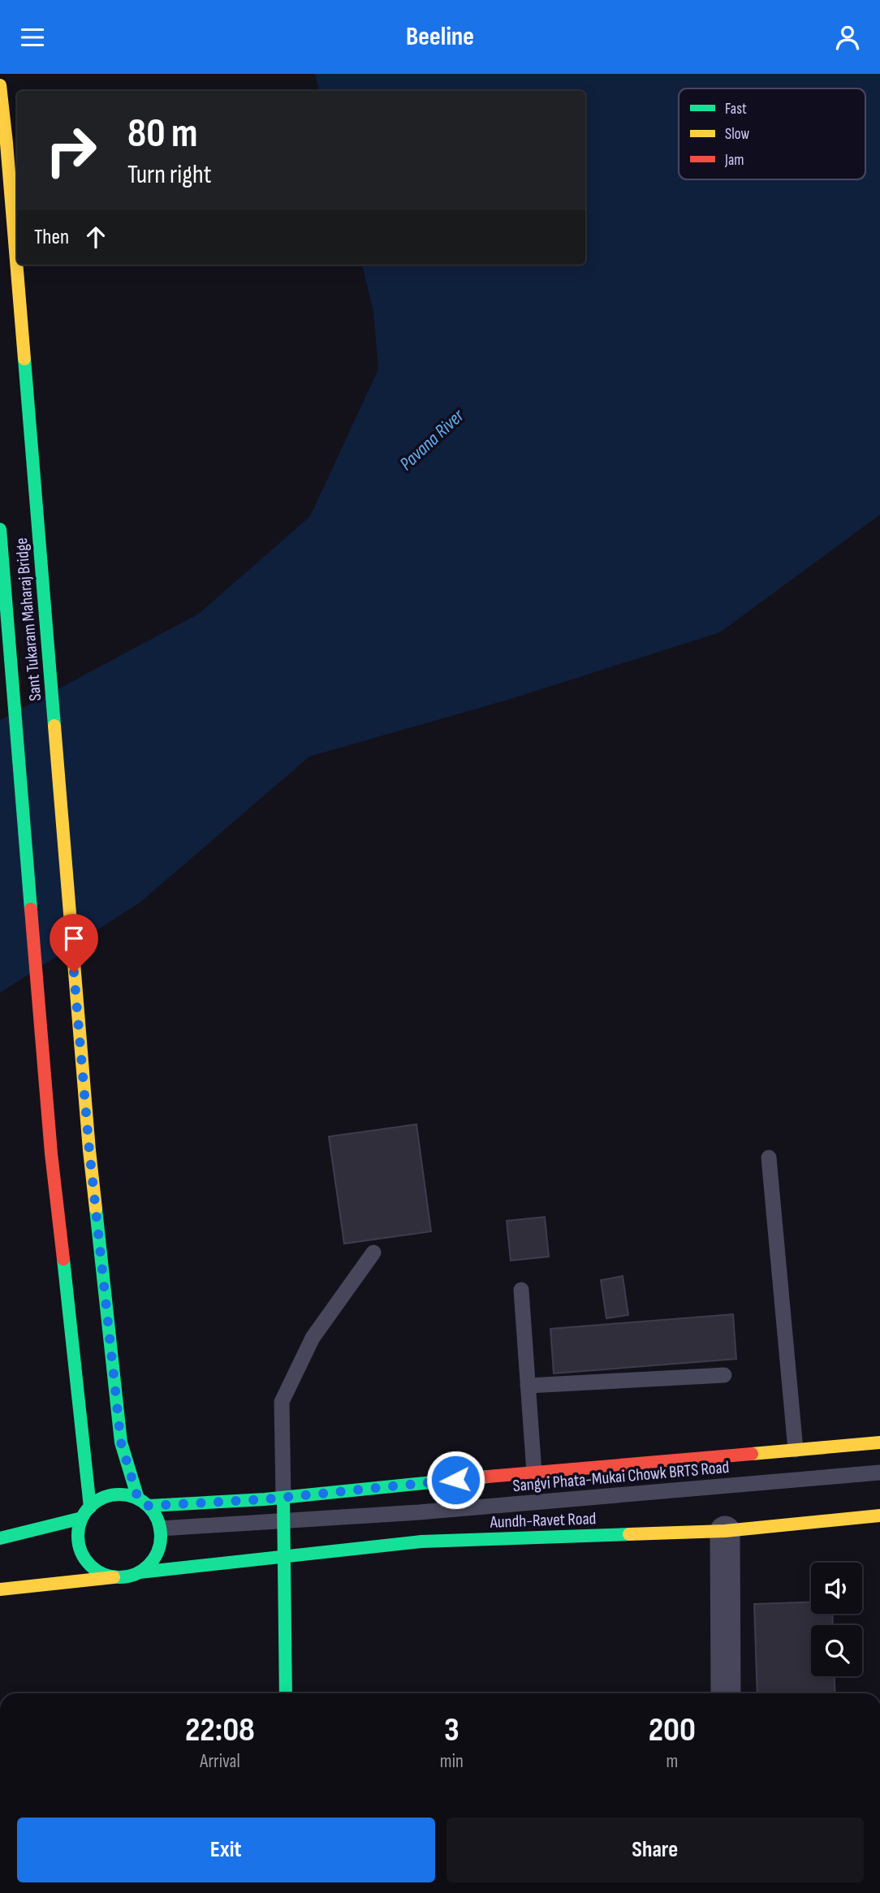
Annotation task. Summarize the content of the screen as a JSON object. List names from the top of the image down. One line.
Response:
{"streets":{"main road":["Sant Tukaram Maharaj Bridge","Aundh-Ravet Road"],"lane":["Sangvi Phata-Mukai Chowk BRTS Road"]},"crossings":[["Sant Tukaram Maharaj Bridge","Sangvi Phata-Mukai Chowk BRTS Road"],["Sant Tukaram Maharaj Bridge","Aundh-Ravet Road"],["Sangvi Phata-Mukai Chowk BRTS Road","Aundh-Ravet Road"]],"water":["Pavana River"],"legend":["Fast","Slow","Jam"],"page":{"header":"Beeline","turn":["80 m","Turn right"],"then":"Then","eta":["22:08","Arrival","3","min","200","m"],"buttons":["Exit","Share"]}}
